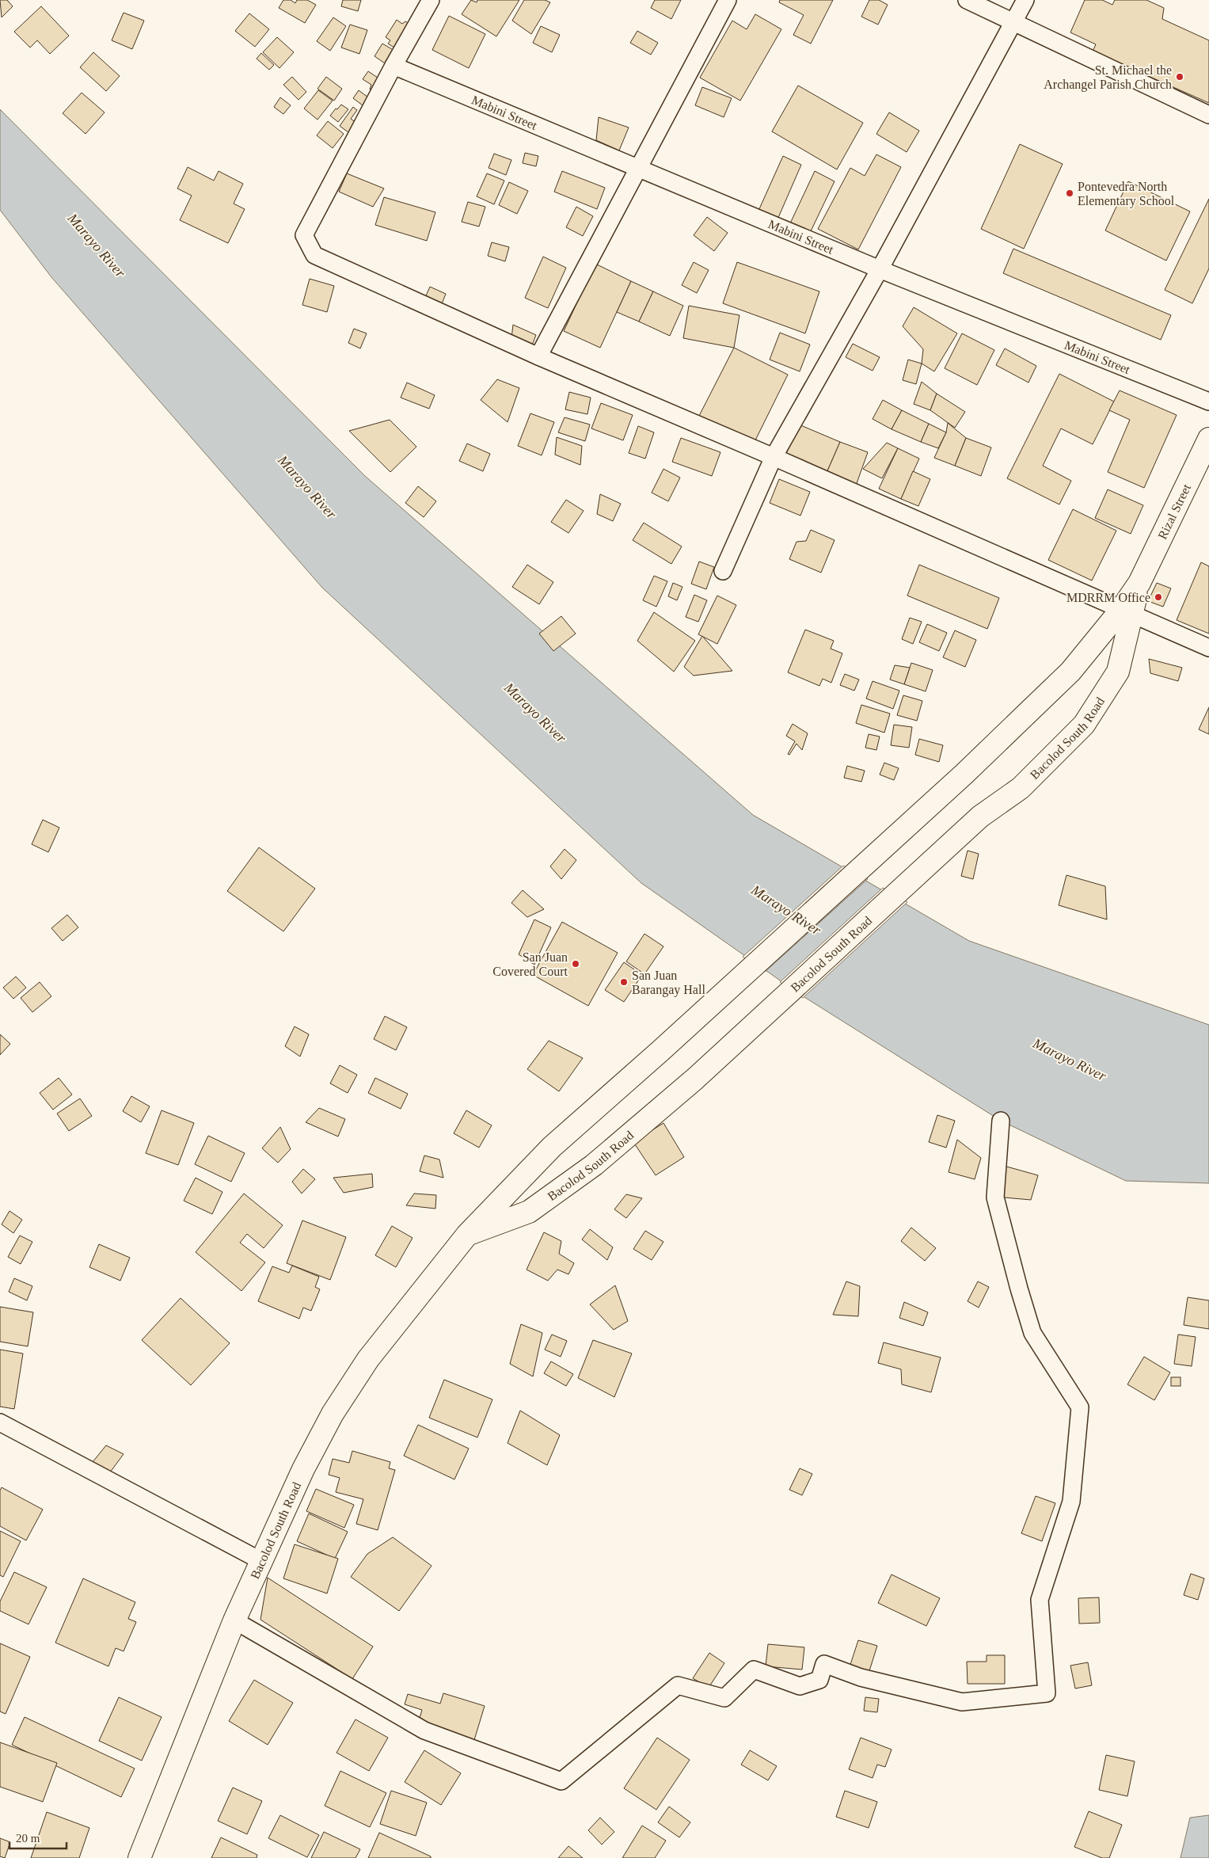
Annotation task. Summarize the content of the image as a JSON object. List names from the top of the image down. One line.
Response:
{"streets":{"highway":["Rizal Street","Bacolod South Road"],"street":["Mabini Street"]},"crossings":[["Rizal Street","Bacolod South Road"]],"water":["Marayo River"],"places":["St. Michael the Archangel Parish Church","Pontevedra North Elementary School","MDRRM Office","San Juan Covered Court","San Juan Barangay Hall"],"scale_bar":"20 m"}
